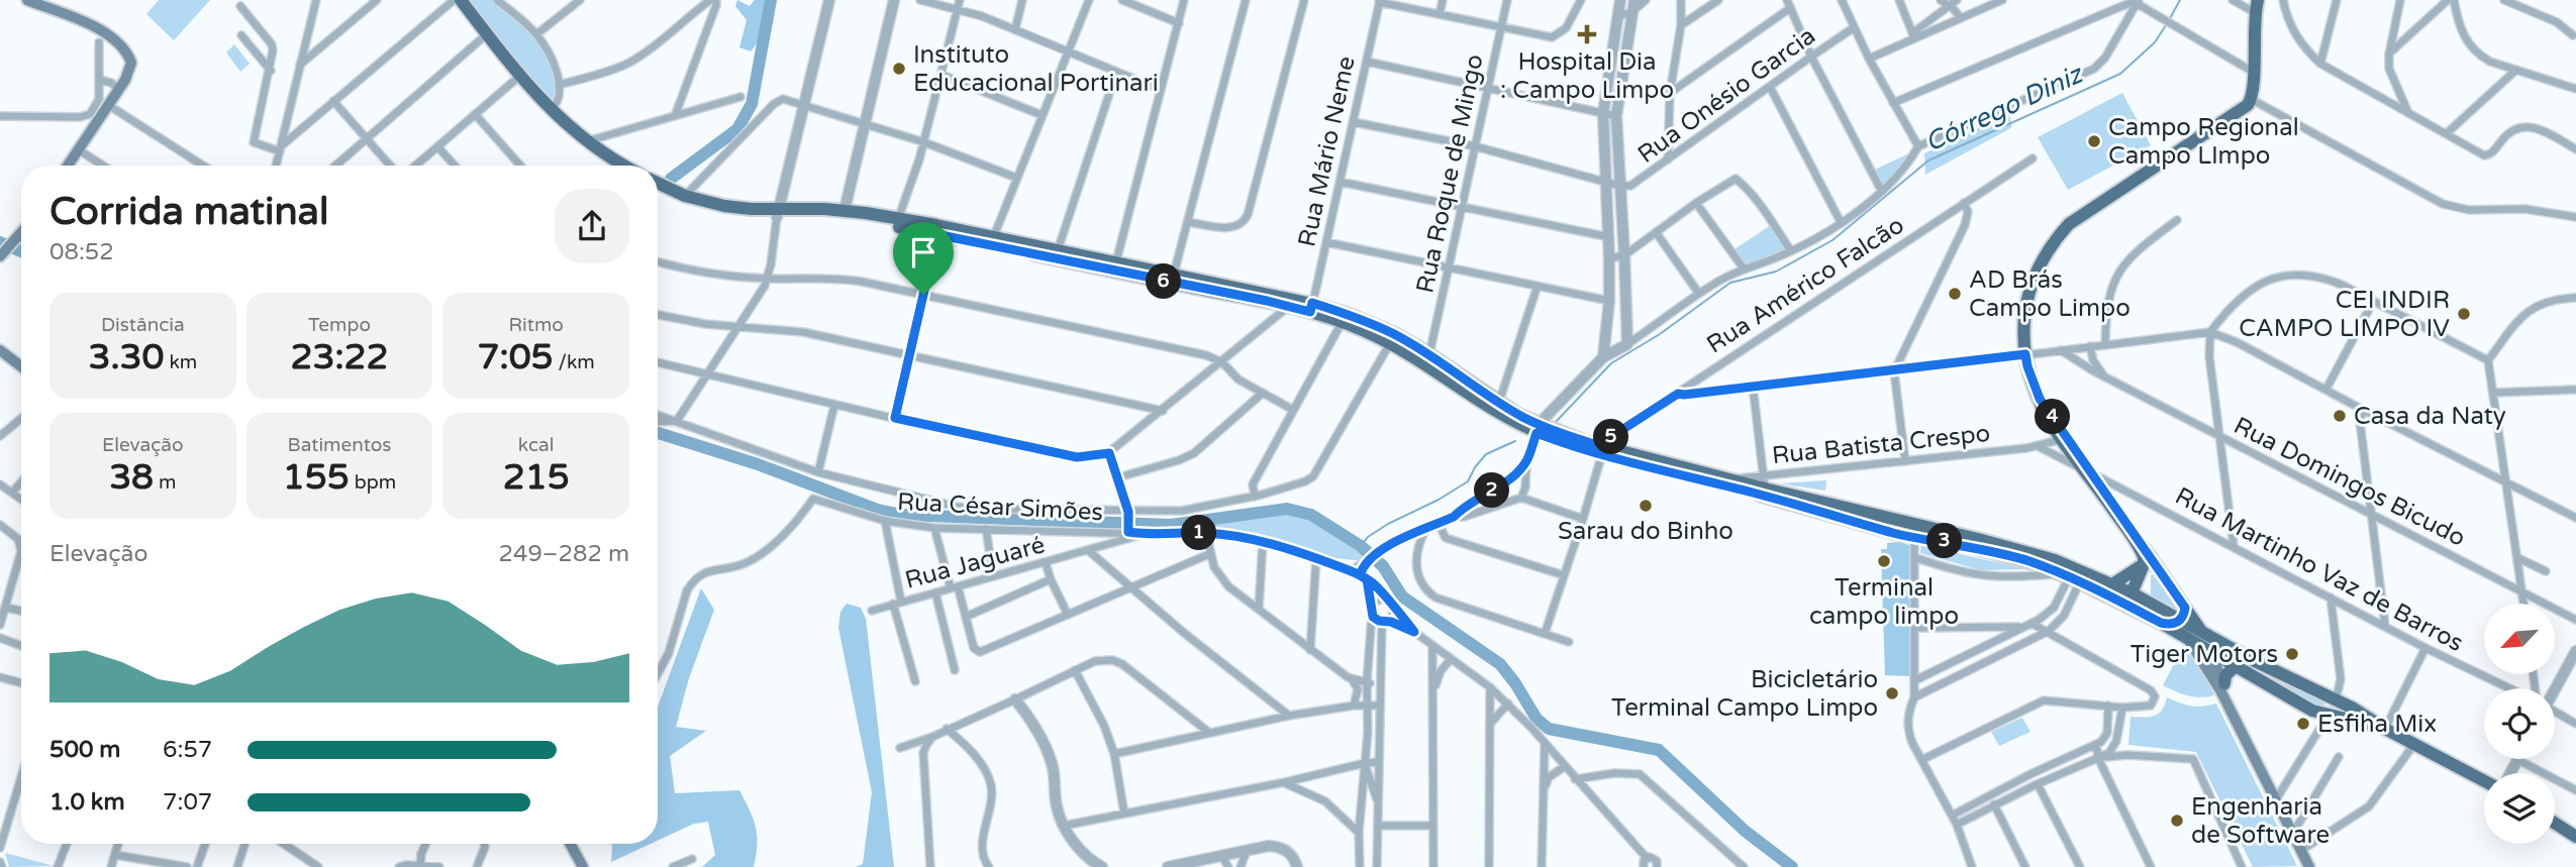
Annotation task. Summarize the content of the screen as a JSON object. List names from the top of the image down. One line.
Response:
{"streets":{"street":["Rua Onésio Garcia","Rua Mário Neme","Rua Roque de Mingo","Rua Américo Falcão","Rua Batista Crespo","Rua Domingos Bicudo","Rua César Simões","Rua Jaguaré","Rua Martinho Vaz de Barros"]},"crossings":[["Rua César Simões","Rua Jaguaré"]],"water":["Córrego Diniz"],"places":{"health":["Hospital Dia : Campo Limpo"],"other":["Instituto Educacional Portinari","Campo Regional Campo LImpo","AD Brás Campo Limpo","CEI INDIR CAMPO LIMPO IV","Casa da Naty","Sarau do Binho","Terminal campo limpo","Tiger Motors","Bicicletário Terminal Campo Limpo","Esfiha Mix","Engenharia de Software"]},"north":"bottom left","page":{"heading":["Corrida matinal","08:52"],"pins":["6","4","5","2","1","3"],"stats":[["Distância","3.30 km"],["Tempo","23:22"],["Ritmo","7:05 /km"],["Elevação","38 m"],["Batimentos","155 bpm"],["kcal","215"]],"chart":["Elevação","249–282 m"],"list":[{"name":"500 m","note":"6:57"},{"name":"1.0 km","note":"7:07"}]}}
